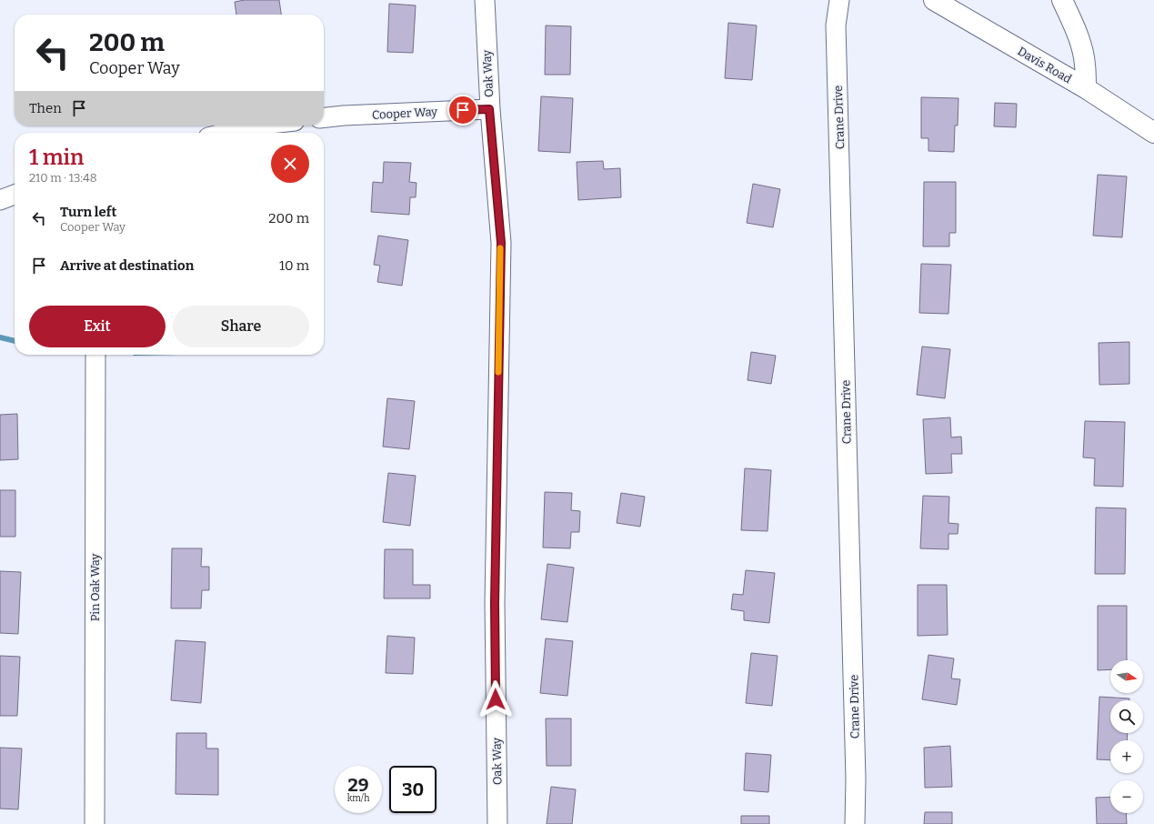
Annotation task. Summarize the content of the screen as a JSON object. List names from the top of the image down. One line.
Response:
{"streets":{"street":["Davis Road","Oak Way","Cooper Way","Crane Drive","Pin Oak Way"]},"crossings":[["Oak Way","Cooper Way"]],"north":"right","page":{"turn":["200 m","Cooper Way"],"then":"Then","heading":["1 min","210 m · 13:48"],"list":[{"name":"Turn left","note":"Cooper Way","value":"200 m"},{"name":"Arrive at destination","value":"10 m"}],"buttons":["Exit","Share"],"map_buttons":["+","−"],"speed":"29 km/h","limit":"30"}}
